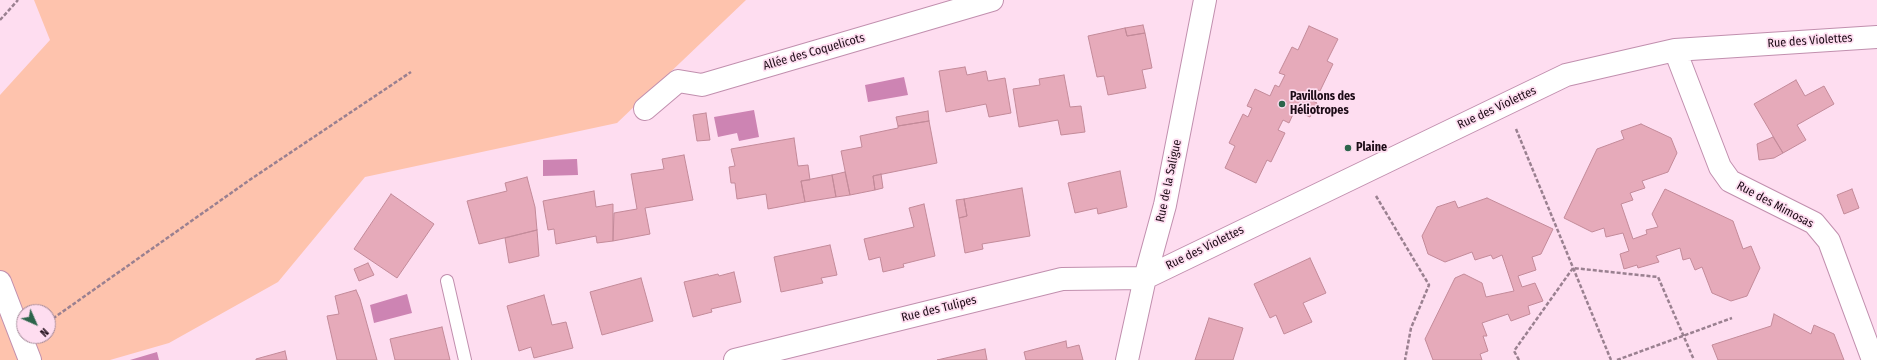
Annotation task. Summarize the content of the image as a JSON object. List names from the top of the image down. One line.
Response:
{"streets":{"street":["Rue des Violettes","Allée des Coquelicots","Rue de la Saligue","Rue des Mimosas","Rue des Tulipes"]},"crossings":[["Rue des Violettes","Rue de la Saligue"],["Rue des Violettes","Rue des Mimosas"],["Rue des Violettes","Rue des Tulipes"],["Rue de la Saligue","Rue des Tulipes"]],"places":["Pavillons des Héliotropes","Plaine"],"north":"bottom right"}
